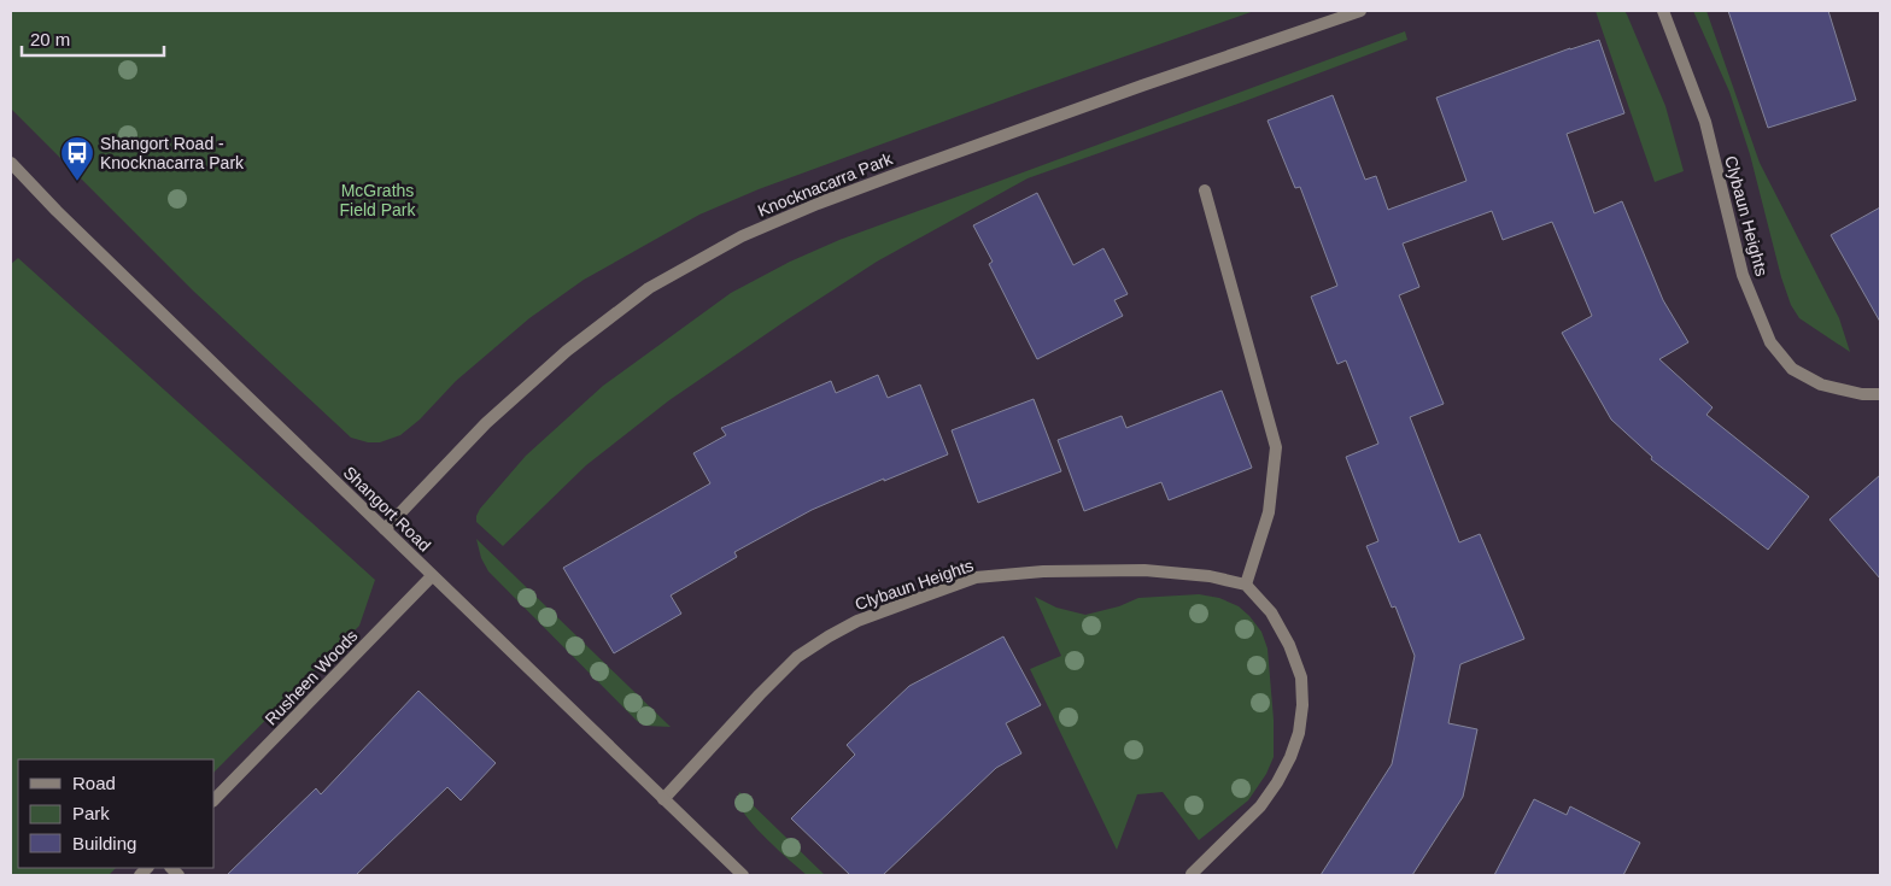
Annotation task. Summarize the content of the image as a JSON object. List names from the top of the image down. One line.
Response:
{"streets":{"street":["Knocknacarra Park","Clybaun Heights","Shangort Road","Rusheen Woods"]},"crossings":[["Knocknacarra Park","Shangort Road"],["Clybaun Heights","Shangort Road"],["Shangort Road","Rusheen Woods"]],"parks":["McGraths Field Park"],"places":{"bus stop":["Shangort Road - Knocknacarra Park"]},"legend":["Road","Park","Building"],"scale_bar":"20 m"}
